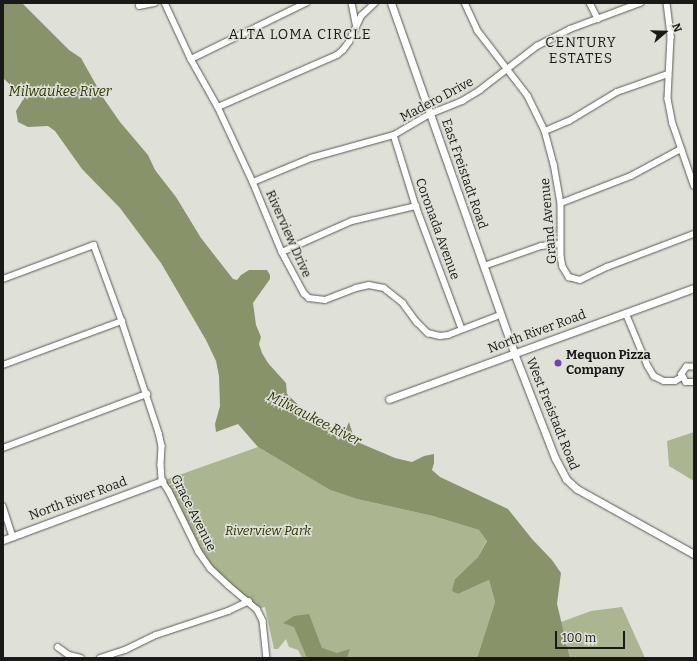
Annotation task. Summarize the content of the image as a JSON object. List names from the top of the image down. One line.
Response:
{"streets":{"street":["Madero Drive","East Freistadt Road","Grand Avenue","Coronada Avenue","Riverview Drive","North River Road","West Freistadt Road","Grace Avenue"]},"crossings":[["Madero Drive","East Freistadt Road"],["Madero Drive","Grand Avenue"],["Madero Drive","Coronada Avenue"],["Madero Drive","Riverview Drive"],["East Freistadt Road","Riverview Drive"],["East Freistadt Road","North River Road"],["East Freistadt Road","West Freistadt Road"],["Coronada Avenue","Riverview Drive"],["North River Road","West Freistadt Road"],["North River Road","Grace Avenue"]],"districts":["ALTA LOMA CIRCLE","CENTURY ESTATES"],"water":["Milwaukee River"],"parks":["Riverview Park"],"places":["Mequon Pizza Company"],"scale_bar":"100 m","north":"right"}
